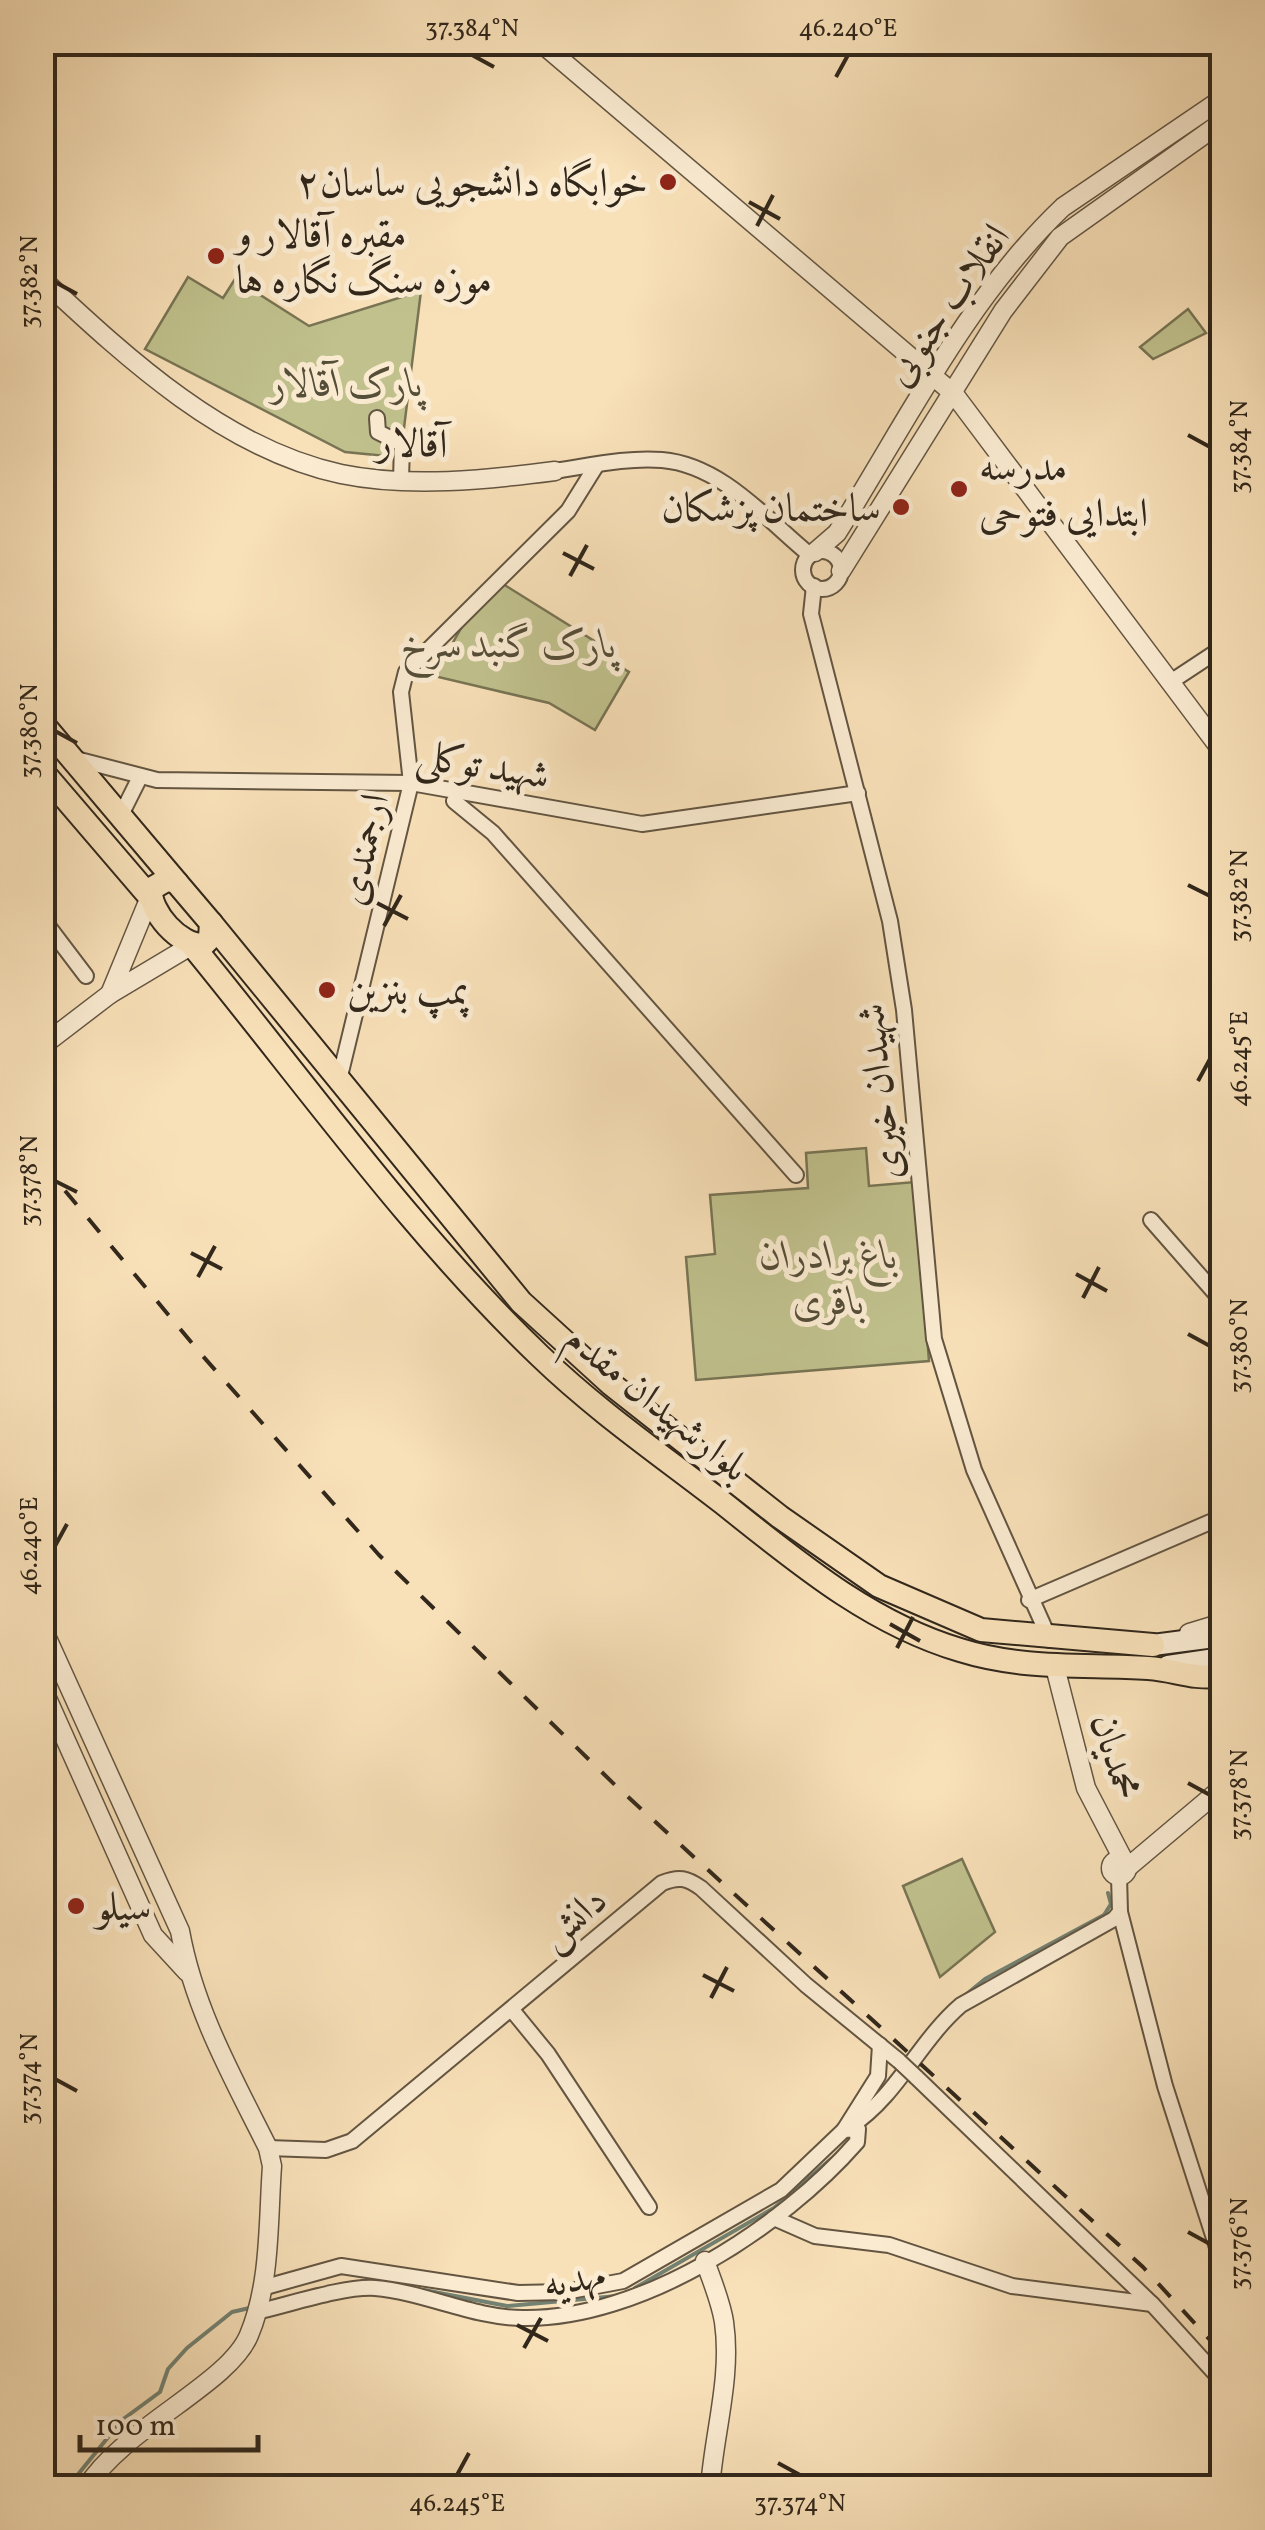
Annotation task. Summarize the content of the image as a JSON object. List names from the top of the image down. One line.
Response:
{"streets":{"main road":["بلوارشهیدان مقدم"],"street":["انقلاب جنوبی","آقالار","شهید توکلی","ارجمندی","شهیدان خیری","محمدیان","دانش","مهدیه"]},"crossings":[["انقلاب جنوبی","آقالار"],["انقلاب جنوبی","شهیدان خیری"],["آقالار","ارجمندی"],["آقالار","شهیدان خیری"],["شهید توکلی","ارجمندی"],["شهید توکلی","شهیدان خیری"],["شهید توکلی","بلوارشهیدان مقدم"],["ارجمندی","بلوارشهیدان مقدم"],["شهیدان خیری","بلوارشهیدان مقدم"],["بلوارشهیدان مقدم","محمدیان"]],"parks":["پارک آقالار","پارک گنبد سرخ","باغ برادران باقری"],"places":["خوابگاه دانشجویی ساسان۲","مقبره آقالار و موزه سنگ نگاره ها","مدرسه ابتدایی فتوحی","ساختمان پزشکان","پمپ بنزین","سیلو"],"scale_bar":"100 m","coordinates":["37.384°N","46.240°E","37.382°N","37.380°N","46.245°E","37.378°N","37.374°N","37.376°N"]}
